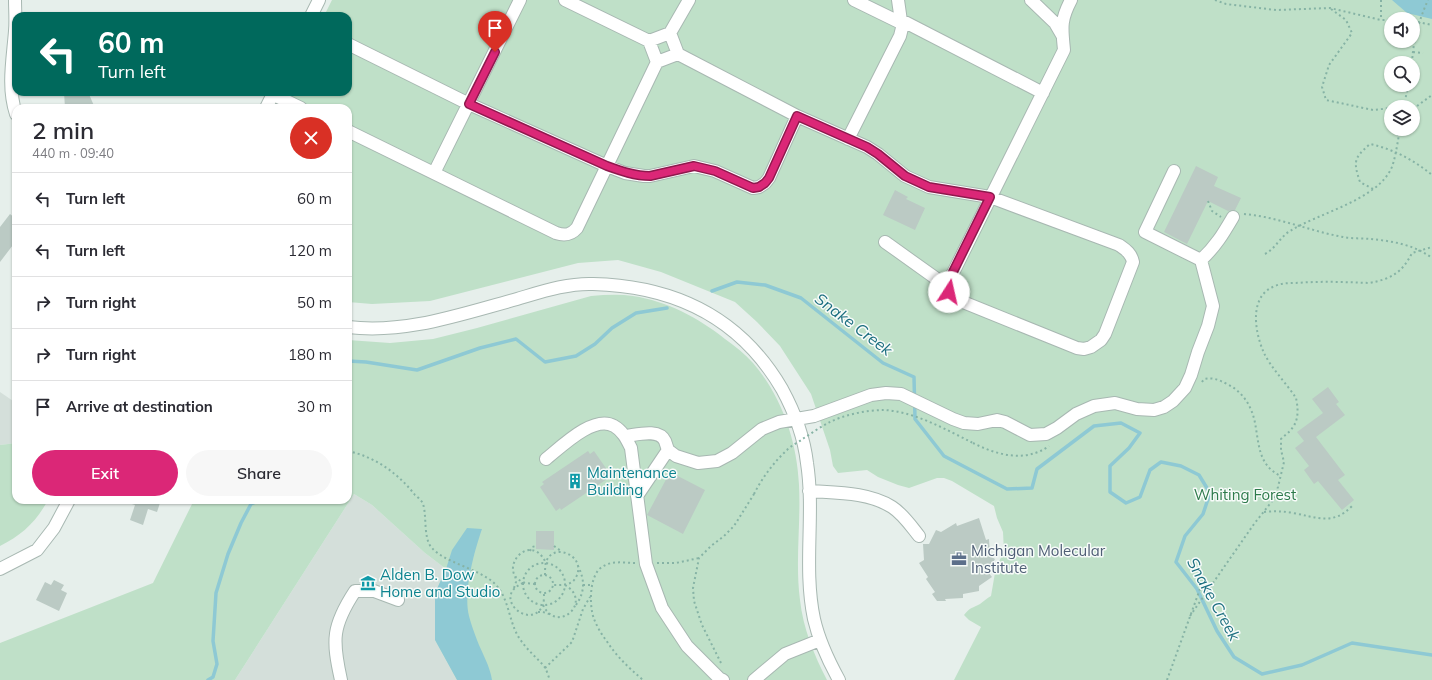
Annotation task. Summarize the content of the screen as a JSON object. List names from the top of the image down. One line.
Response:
{"water":["Snake Creek"],"parks":["Whiting Forest"],"places":{"building":["Maintenance Building"],"office":["Michigan Molecular Institute"],"museum":["Alden B. Dow Home and Studio"]},"page":{"turn":["60 m","Turn left"],"heading":["2 min","440 m · 09:40"],"list":[{"name":"Turn left","value":"60 m"},{"name":"Turn left","value":"120 m"},{"name":"Turn right","value":"50 m"},{"name":"Turn right","value":"180 m"},{"name":"Arrive at destination","value":"30 m"}],"buttons":["Exit","Share"]}}
